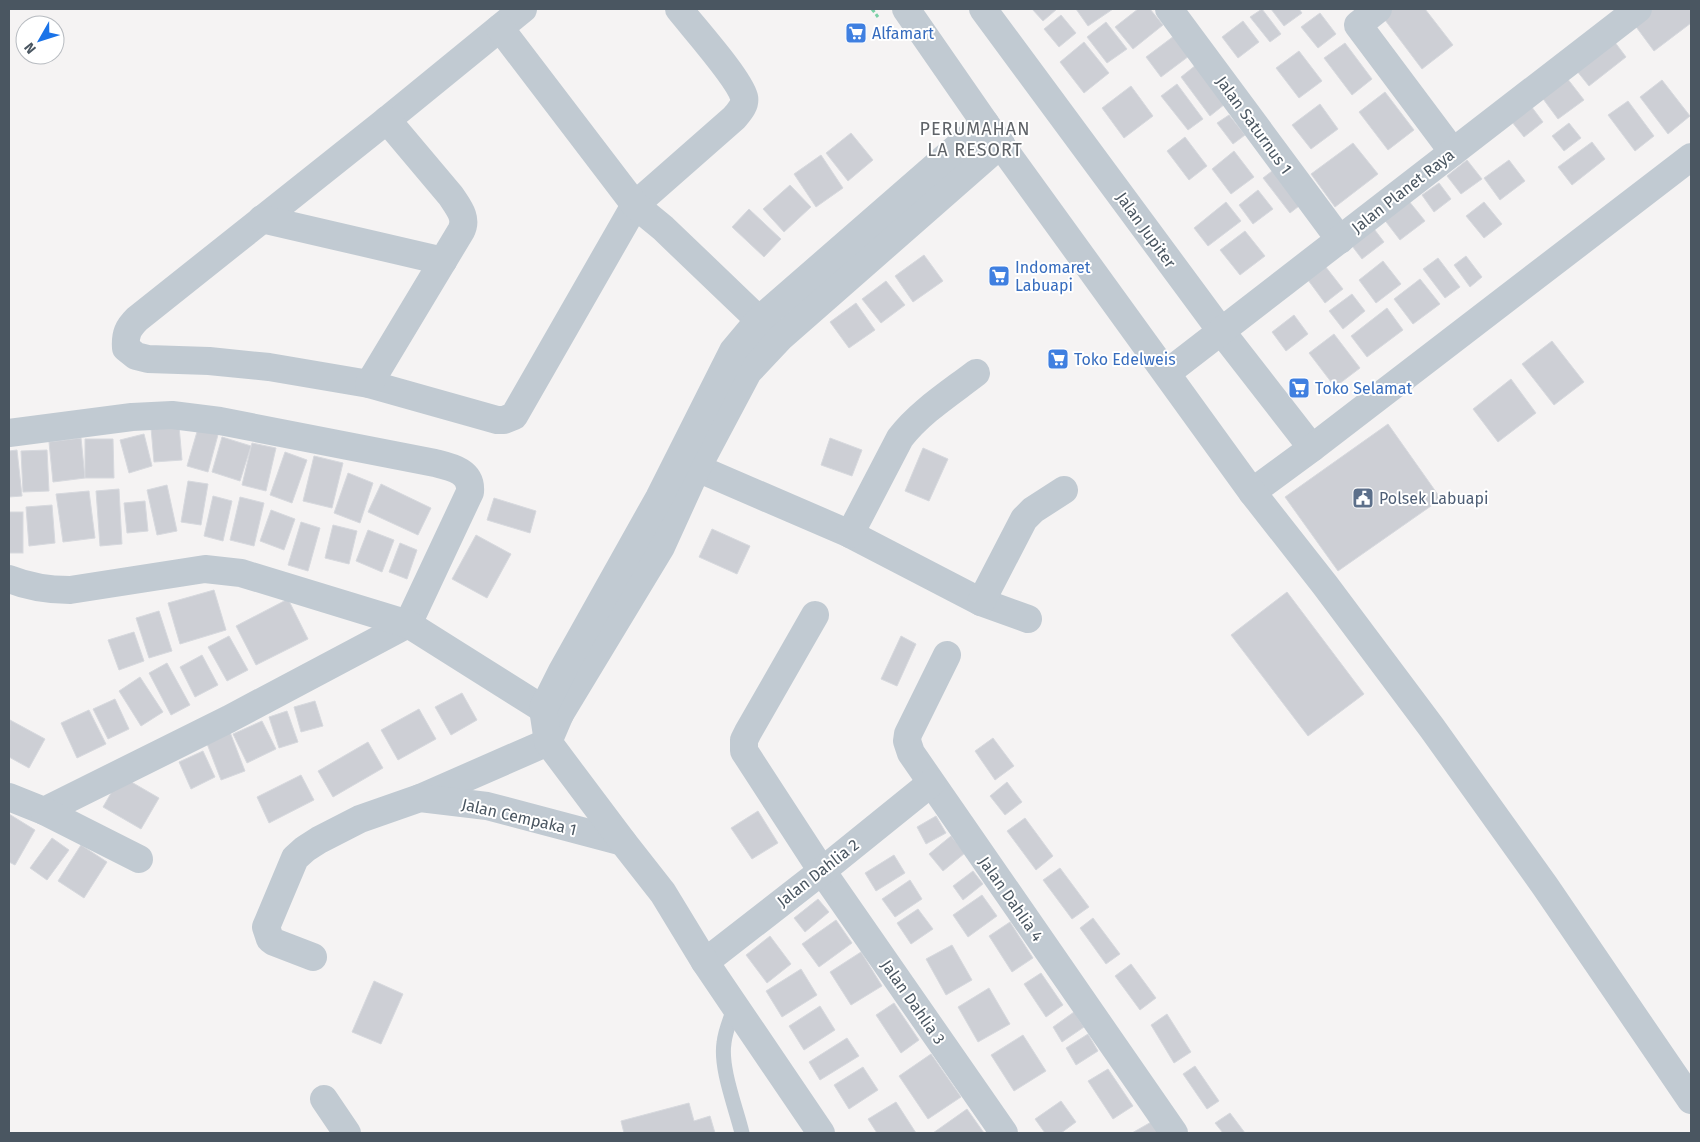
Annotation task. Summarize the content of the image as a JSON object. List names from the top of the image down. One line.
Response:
{"streets":{"street":["Jalan Saturnus 1","Jalan Planet Raya","Jalan Jupiter","Jalan Cempaka 1","Jalan Dahlia 2","Jalan Dahlia 4","Jalan Dahlia 3"]},"crossings":[["Jalan Saturnus 1","Jalan Planet Raya"],["Jalan Planet Raya","Jalan Jupiter"],["Jalan Dahlia 2","Jalan Dahlia 4"],["Jalan Dahlia 2","Jalan Dahlia 3"]],"districts":["PERUMAHAN LA RESORT"],"places":{"supermarket":["Alfamart","Indomaret Labuapi","Toko Edelweis","Toko Selamat"],"public building":["Polsek Labuapi"]},"north":"bottom left"}
